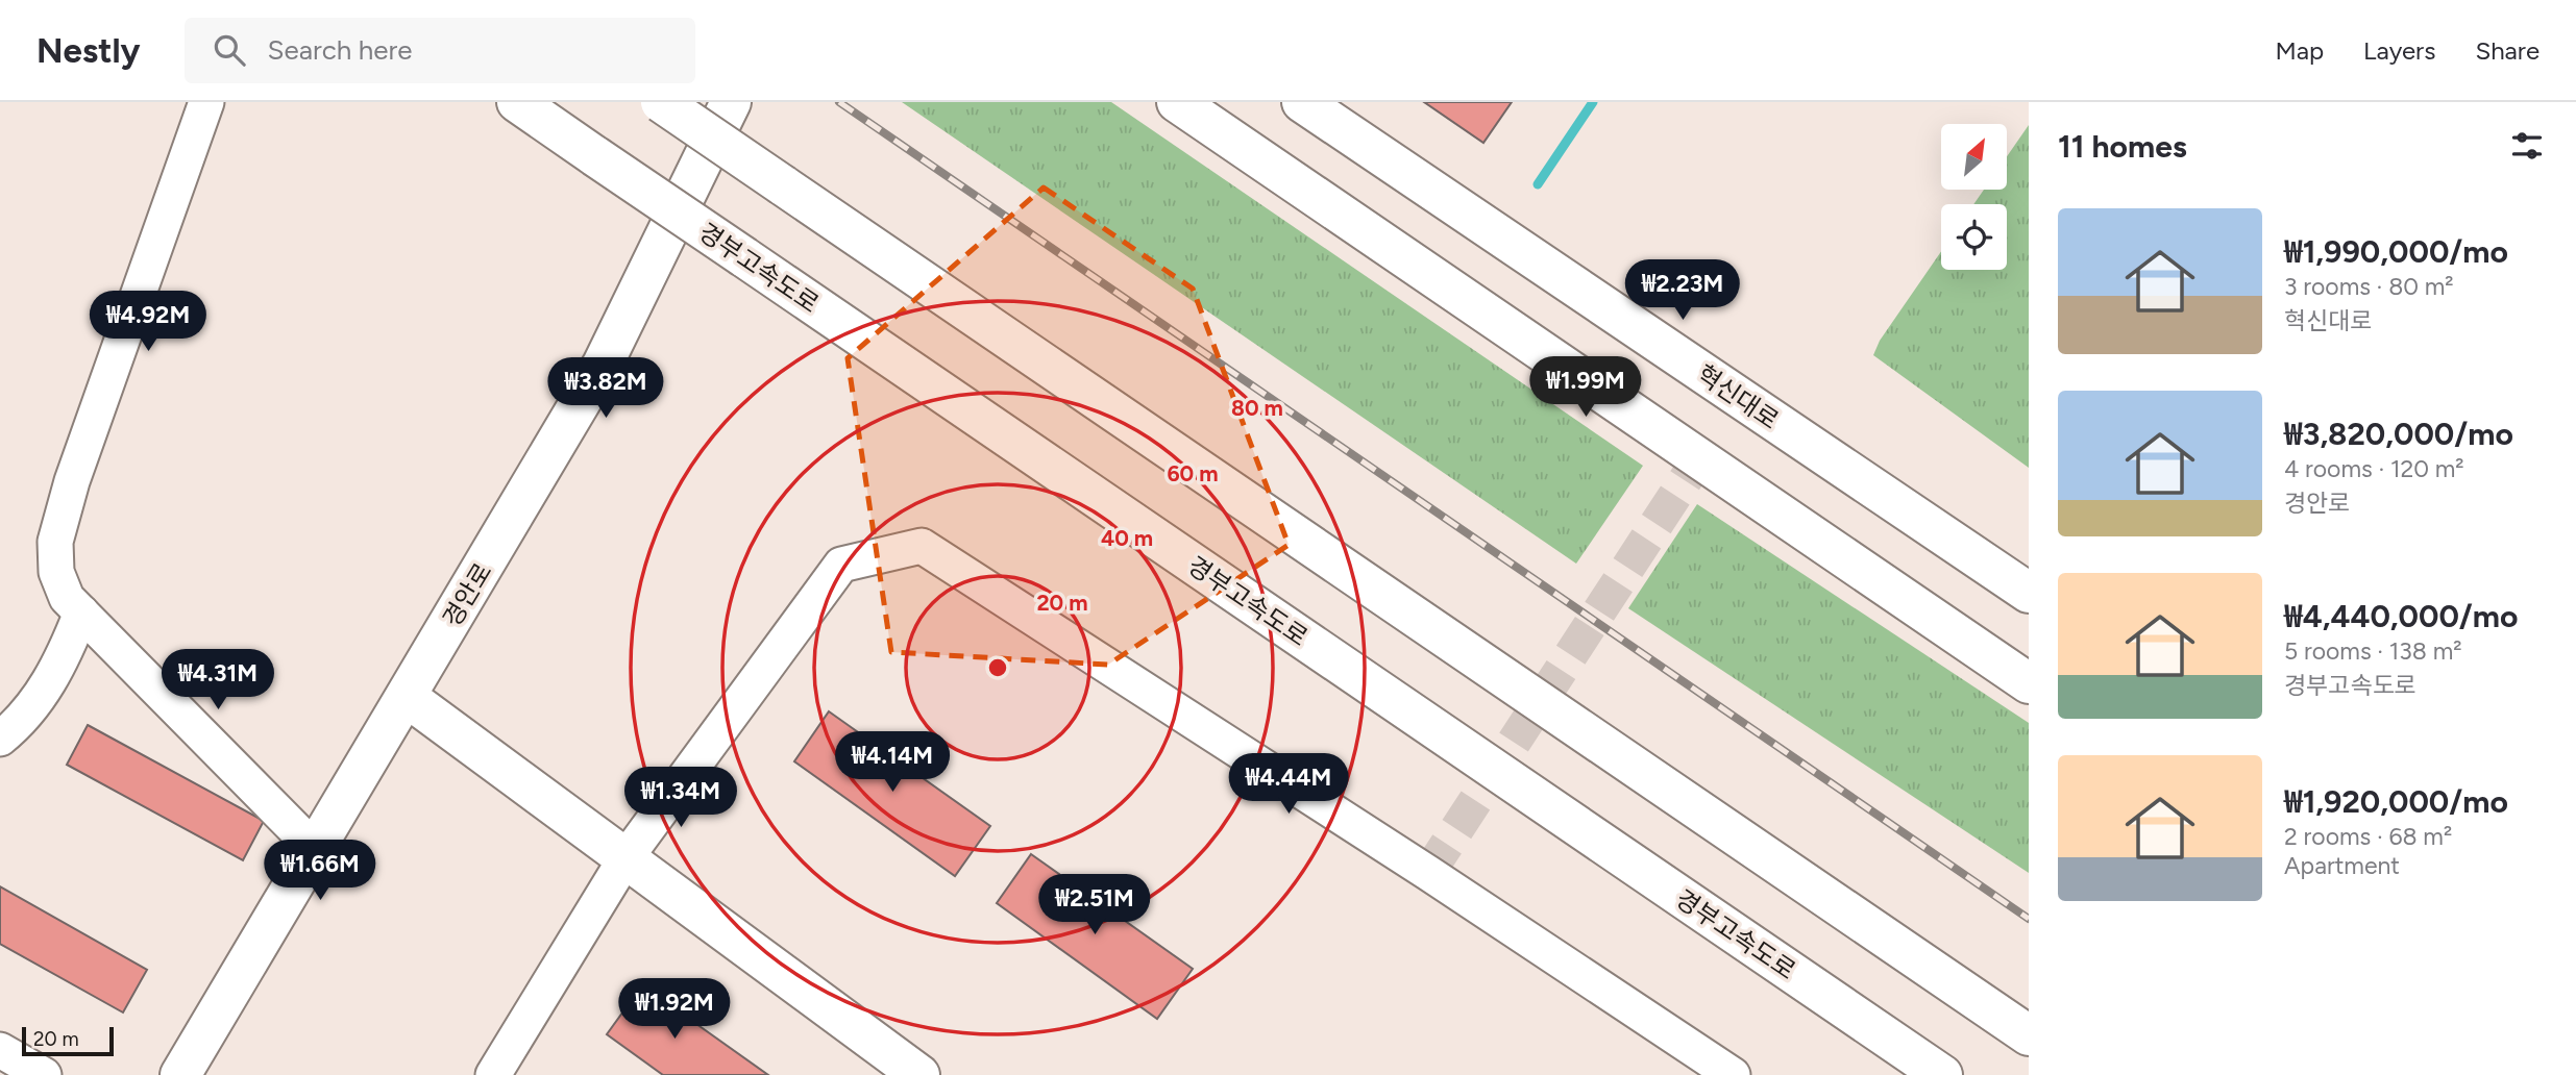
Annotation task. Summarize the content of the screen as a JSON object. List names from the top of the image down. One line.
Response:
{"streets":{"main road":["경부고속도로","혁신대로","경안로"]},"scale_bar":"20 m","north":"top right","page":{"header":"Nestly","search":"Search here","nav":["Map","Layers","Share"],"heading":"11 homes","list":[{"name":"₩1,990,000/mo","note":"3 rooms · 80 m² · 혁신대로"},{"name":"₩3,820,000/mo","note":"4 rooms · 120 m² · 경안로"},{"name":"₩4,440,000/mo","note":"5 rooms · 138 m² · 경부고속도로"},{"name":"₩1,920,000/mo","note":"2 rooms · 68 m² · Apartment"}],"price":["₩2.23M","₩4.92M","₩1.99M","₩3.82M","₩4.31M","₩4.14M","₩4.44M","₩1.34M","₩1.66M","₩2.51M","₩1.92M"],"scale":"20 m"},"rings":["80 m","60 m","40 m","20 m"]}
